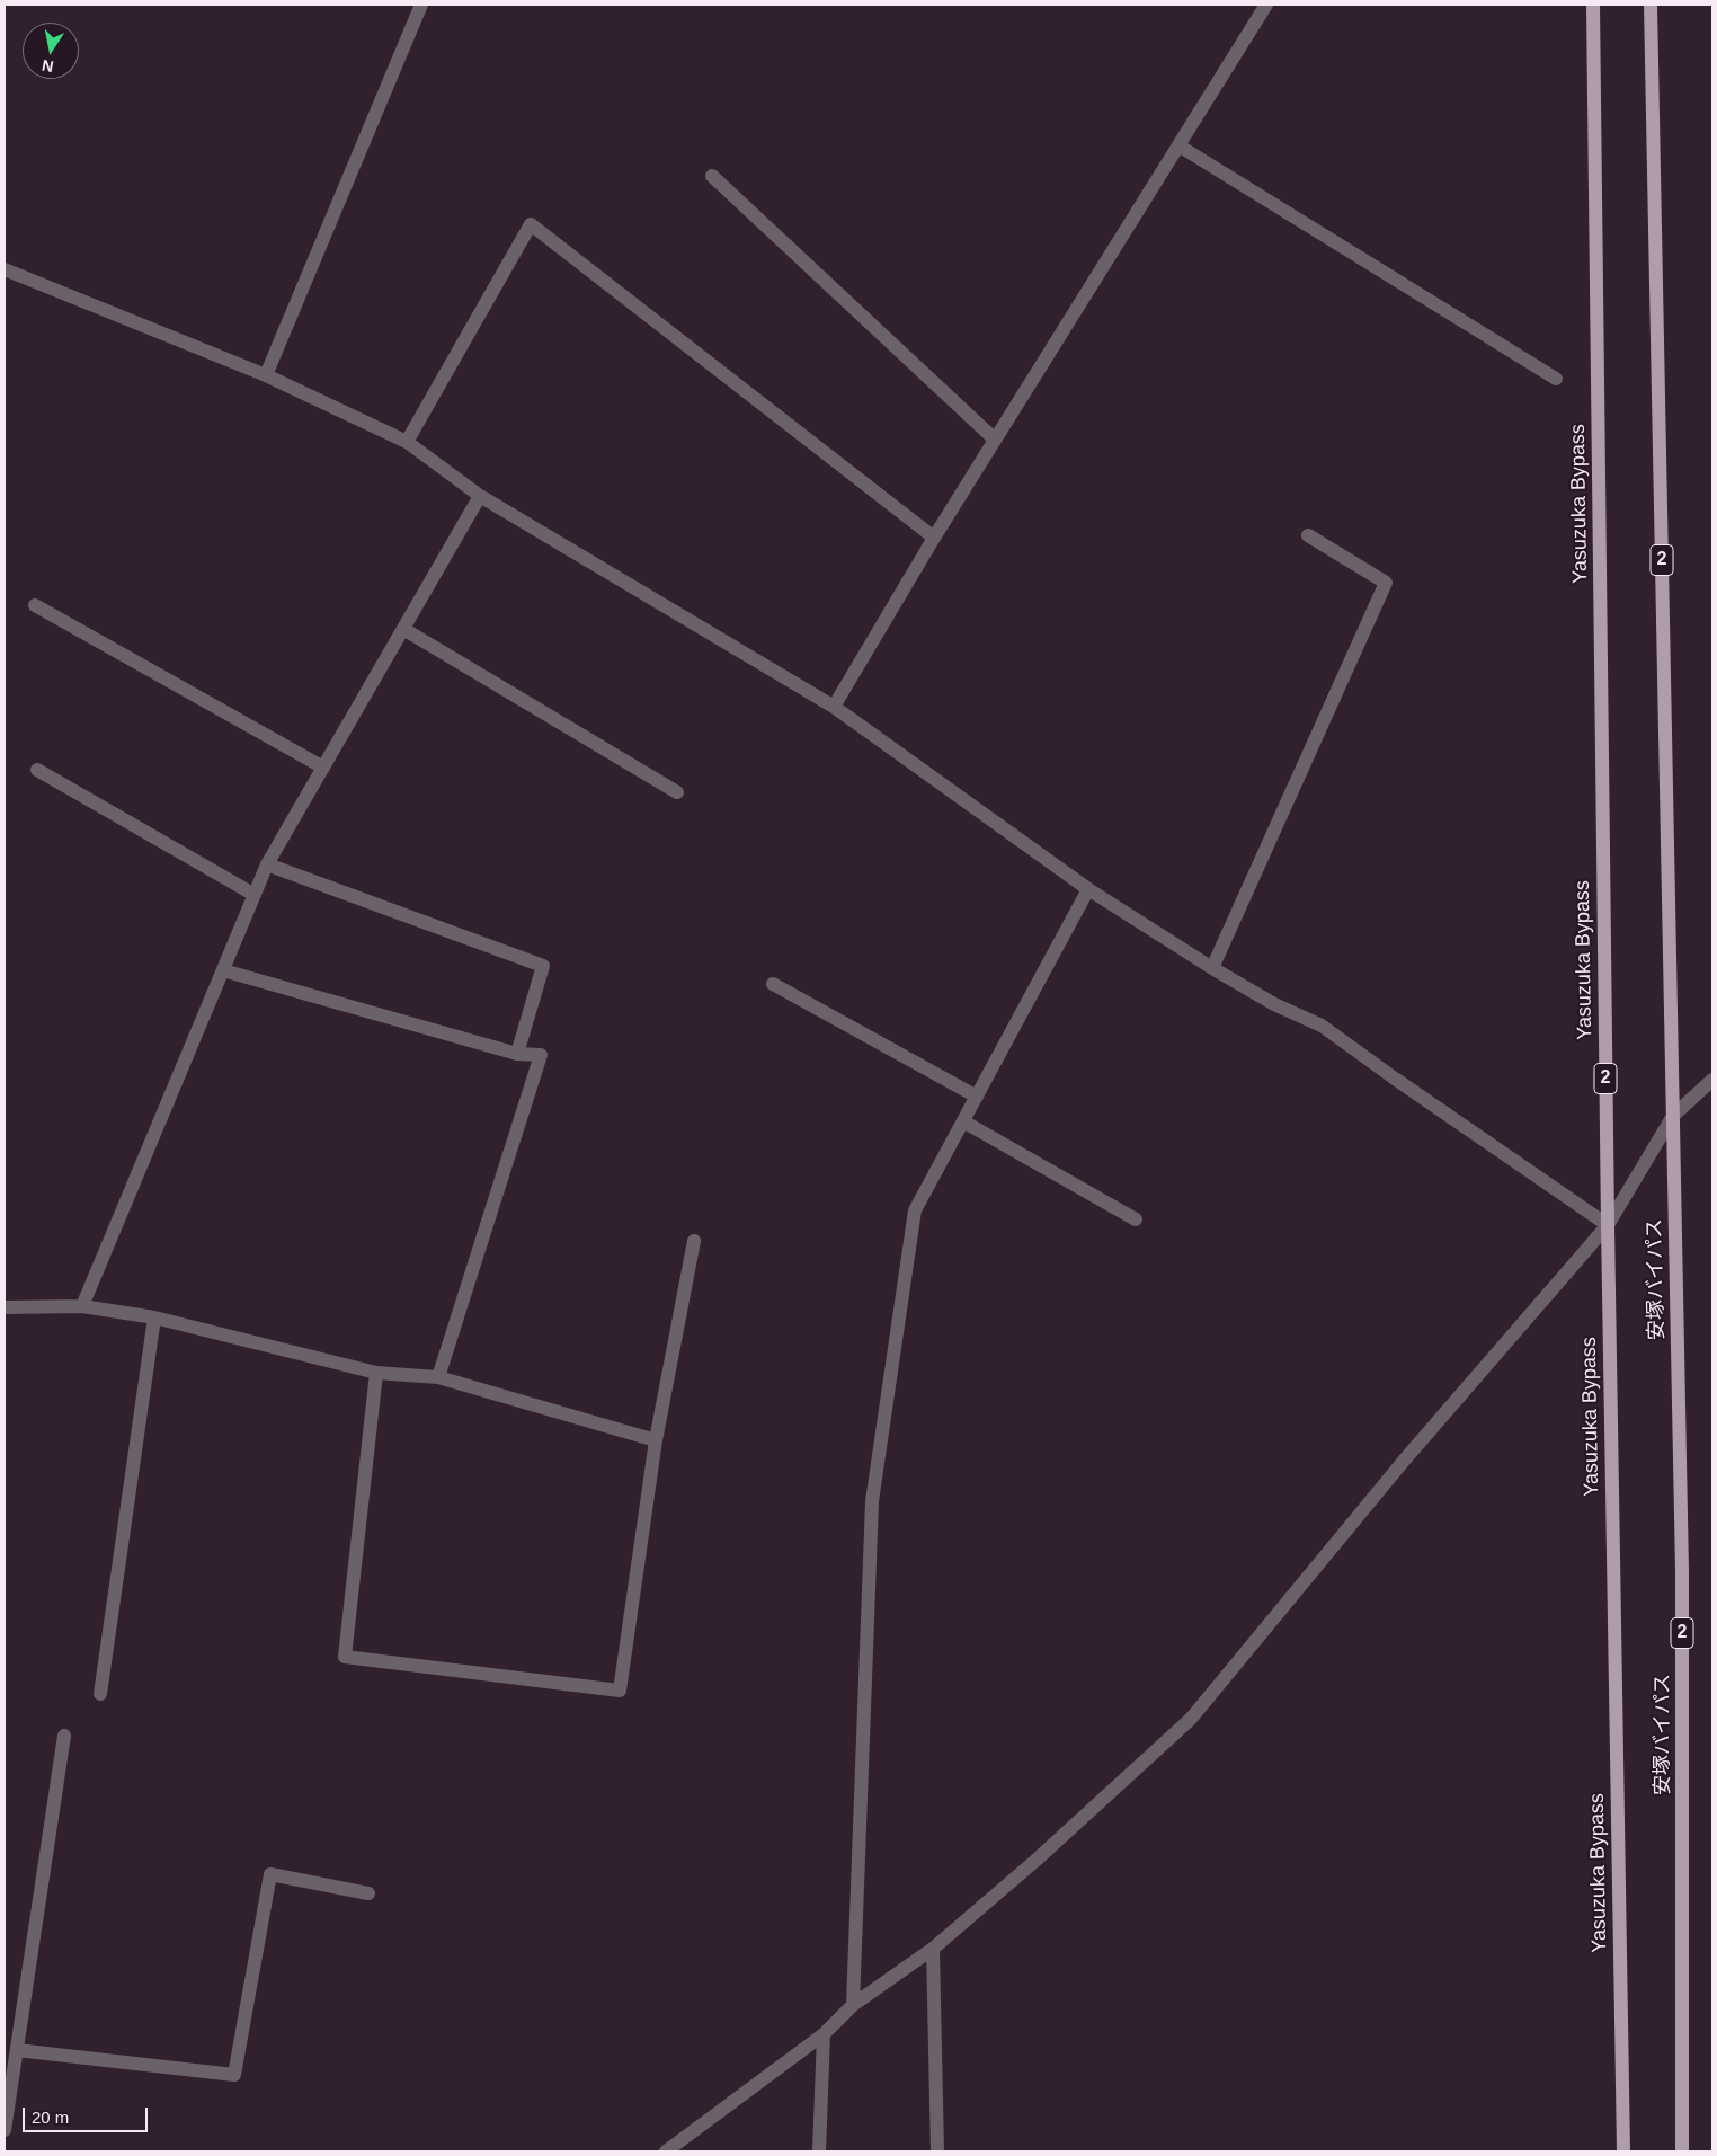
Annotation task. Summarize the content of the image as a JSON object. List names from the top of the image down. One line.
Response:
{"streets":{"main road":["Yasuzuka Bypass","2","安塚バイパス"]},"crossings":[["2","安塚バイパス"]],"scale_bar":"20 m","north":"bottom"}
